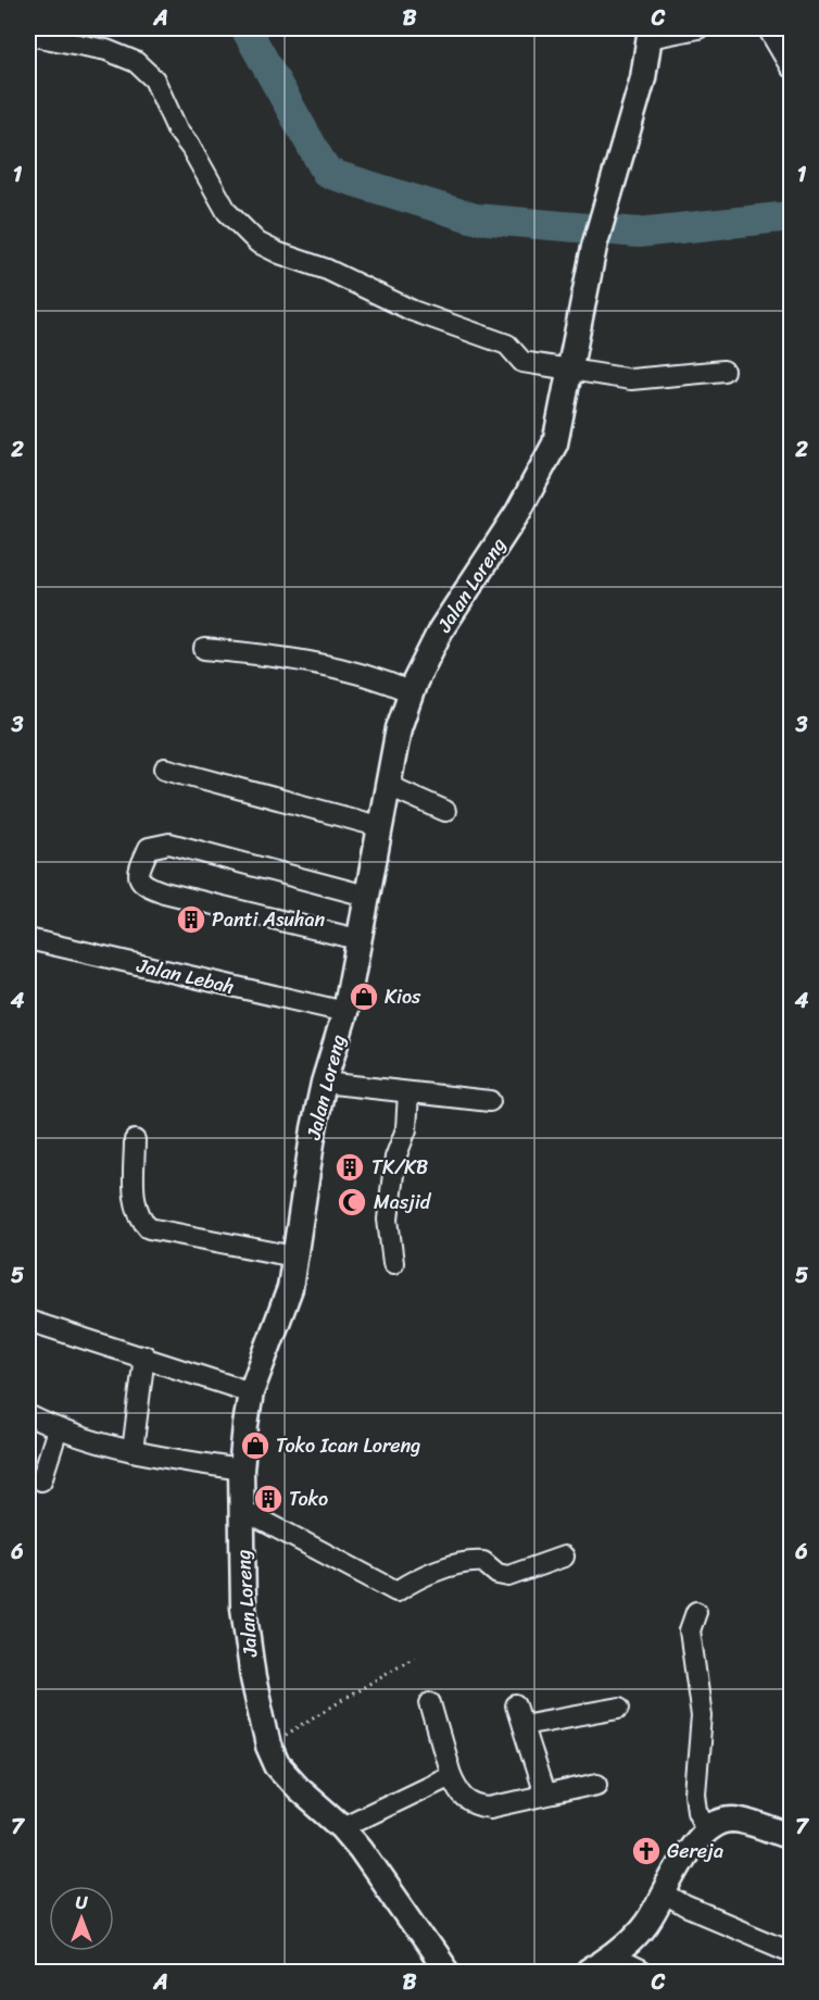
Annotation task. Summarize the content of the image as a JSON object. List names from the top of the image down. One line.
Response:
{"streets":{"street":["Jalan Loreng","Jalan Lebah"]},"crossings":[["Jalan Loreng","Jalan Lebah"]],"places":{"building":["Panti Asuhan","TK/KB","Toko"],"shop":["Kios","Toko Ican Loreng"],"mosque":["Masjid"],"church":["Gereja"]},"north":"top","grid":{"columns":["A","B","C"],"rows":["1","2","3","4","5","6","7"]}}
